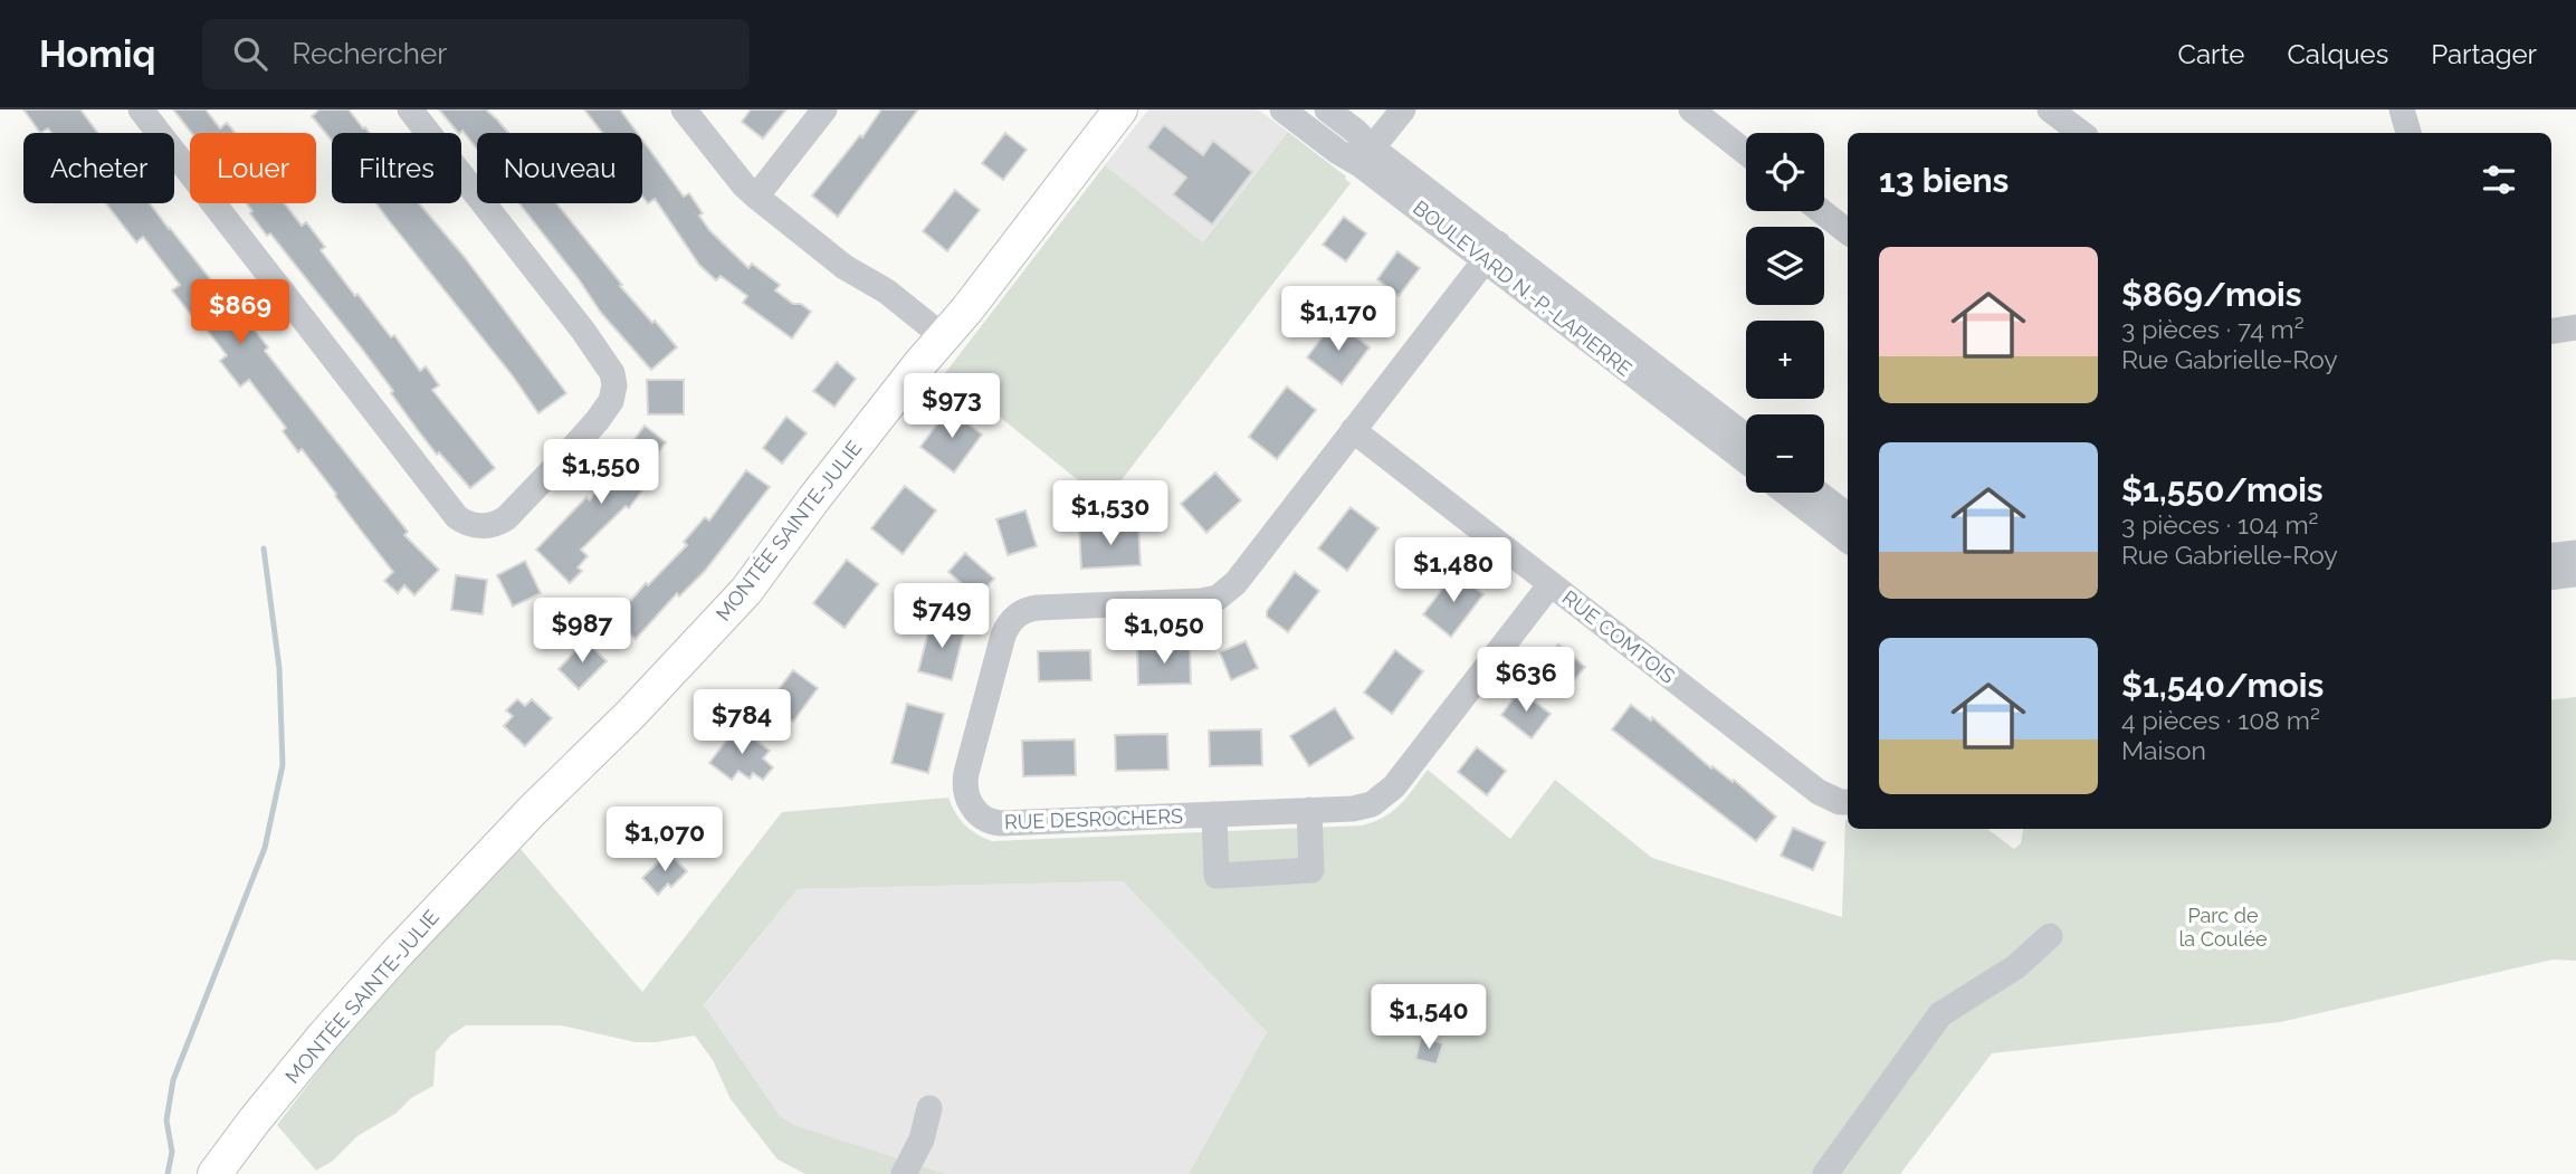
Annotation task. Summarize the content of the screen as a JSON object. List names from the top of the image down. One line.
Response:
{"streets":{"main road":["MONTÉE SAINTE-JULIE"],"street":["BOULEVARD N.-P.-LAPIERRE","RUE COMTOIS","RUE DESROCHERS"]},"crossings":[["BOULEVARD N.-P.-LAPIERRE","RUE DESROCHERS"],["RUE COMTOIS","RUE DESROCHERS"]],"parks":["Parc de la Coulée"],"page":{"header":"Homiq","search":"Rechercher","nav":["Carte","Calques","Partager"],"map_buttons":["+","−"],"chip":["Acheter","Louer","Filtres","Nouveau"],"heading":"13 biens","list":[{"name":"$869/mois","note":"3 pièces · 74 m² · Rue Gabrielle-Roy"},{"name":"$1,550/mois","note":"3 pièces · 104 m² · Rue Gabrielle-Roy"},{"name":"$1,540/mois","note":"4 pièces · 108 m² · Maison"}],"price":["$869","$1,170","$973","$1,550","$1,530","$1,480","$749","$987","$1,050","$636","$784","$1,070","$1,540"]}}
